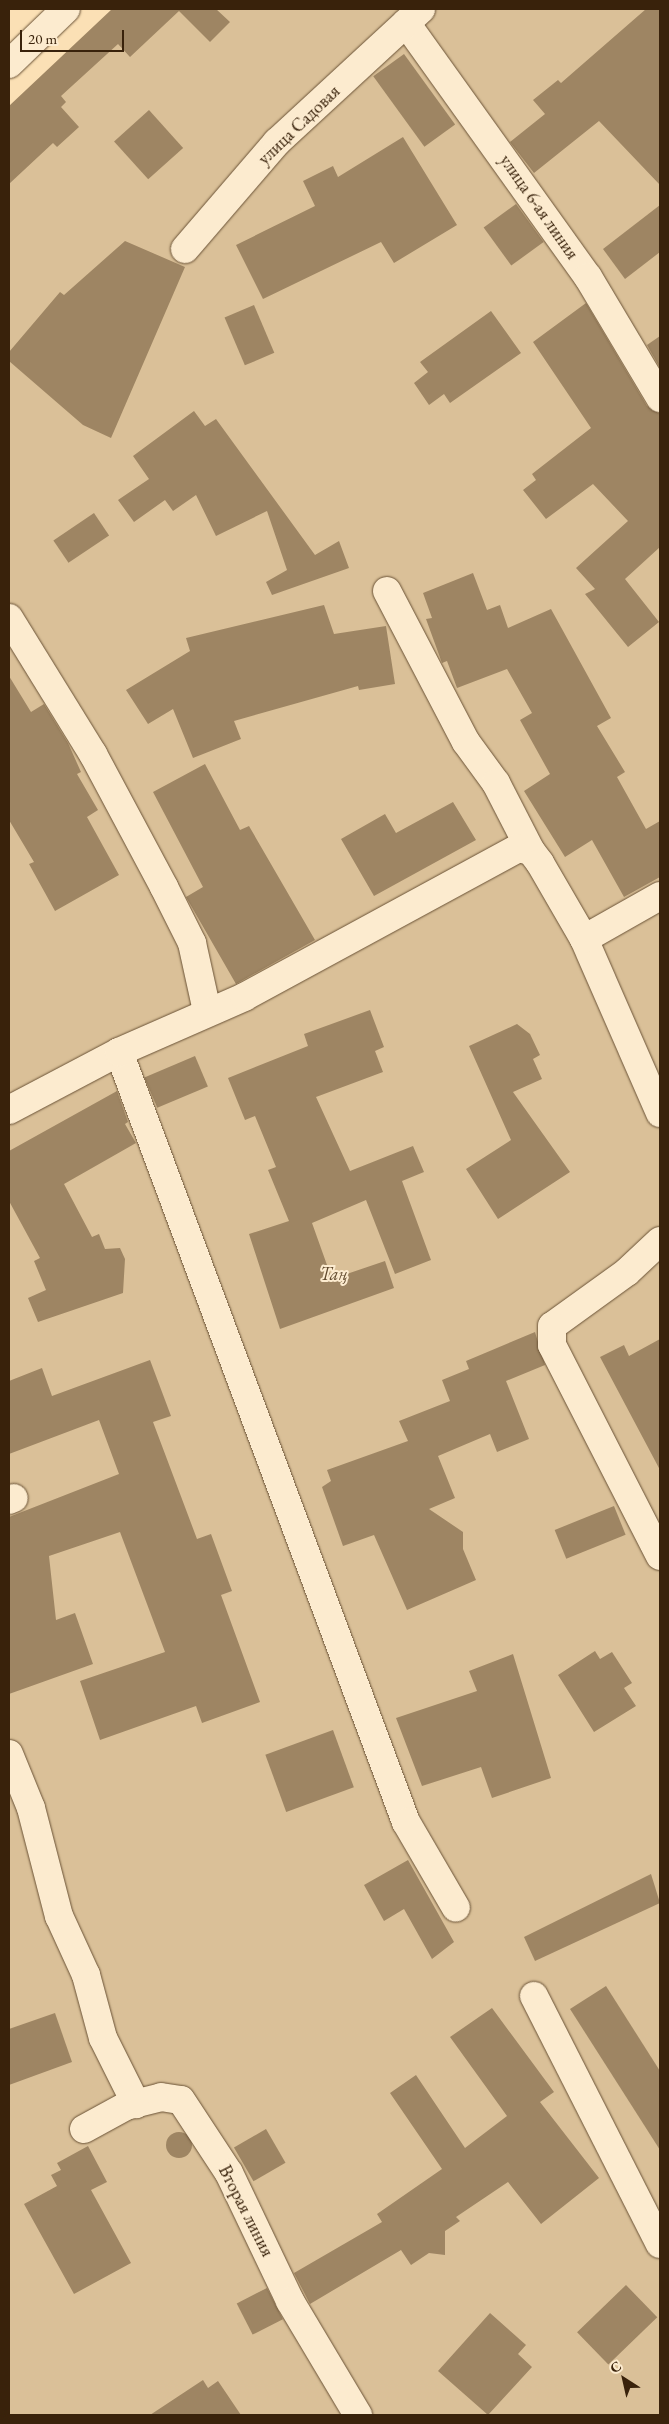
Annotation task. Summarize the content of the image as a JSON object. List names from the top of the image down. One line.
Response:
{"streets":{"street":["улица Садовая","улица 6-ая линия","Вторая линия"]},"crossings":[["улица Садовая","улица 6-ая линия"]],"parks":["Таң"],"scale_bar":"20 m","north":"top left"}
